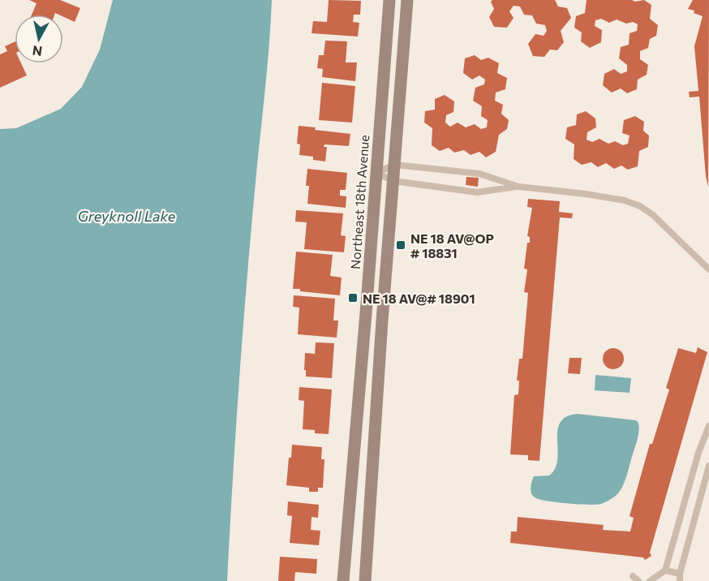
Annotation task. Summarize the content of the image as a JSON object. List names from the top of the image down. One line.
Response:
{"streets":{"street":["Northeast 18th Avenue"]},"water":["Greyknoll Lake"],"places":{"transit":["NE 18 AV@OP # 18831","NE 18 AV@# 18901"]},"north":"bottom"}
